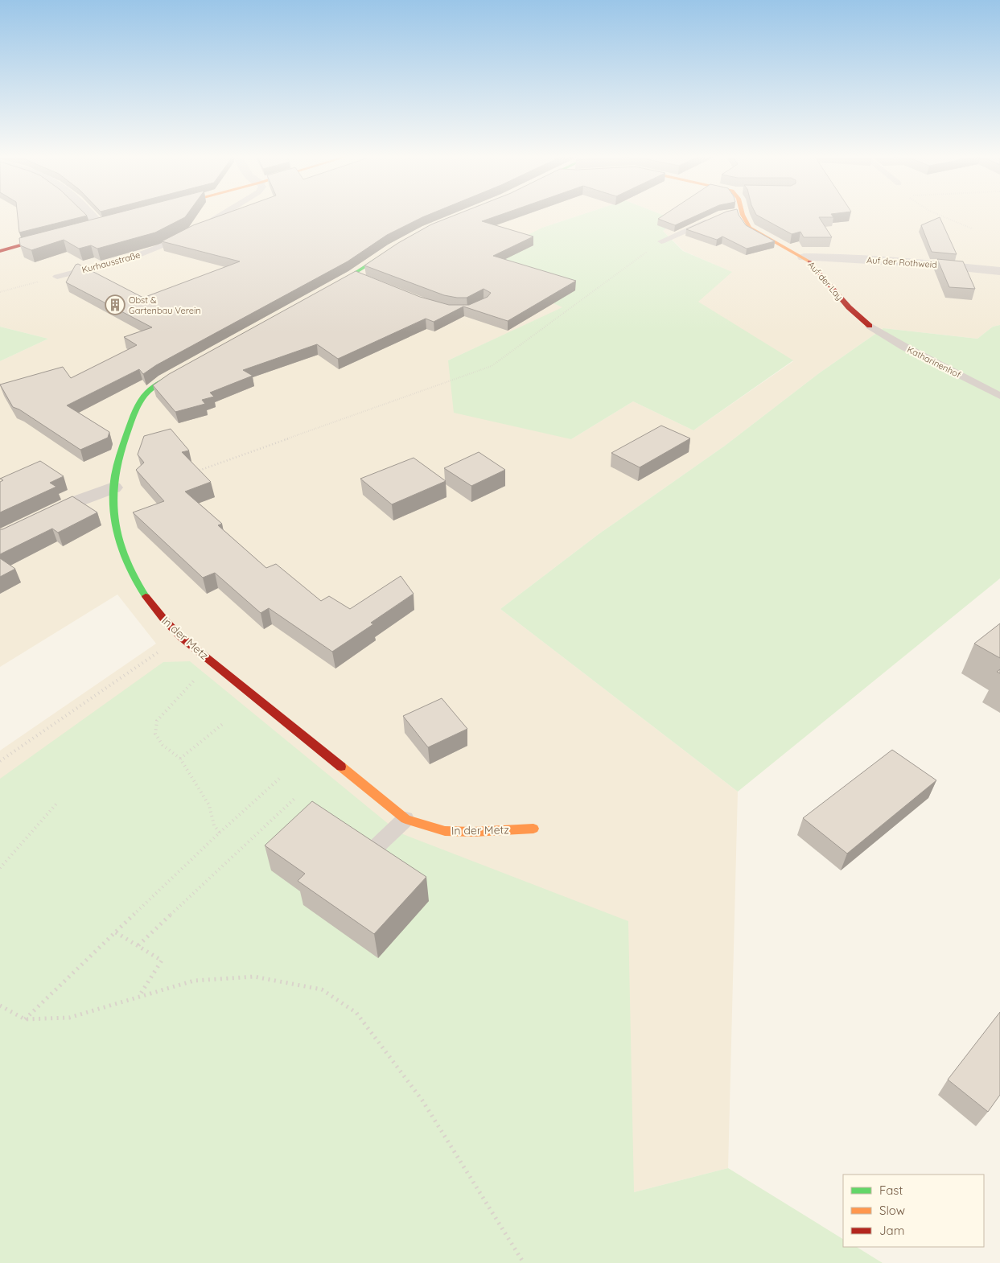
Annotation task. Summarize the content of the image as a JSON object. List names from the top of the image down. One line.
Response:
{"streets":{"street":["Auf der Rothweid","Auf der Lay","In der Metz"],"lane":["Kurhausstraße","Katharinenhof"]},"crossings":[["Auf der Rothweid","Auf der Lay"],["Auf der Lay","Katharinenhof"]],"places":{"building":["Obst & Gartenbau Verein"]},"legend":["Fast","Slow","Jam"]}
